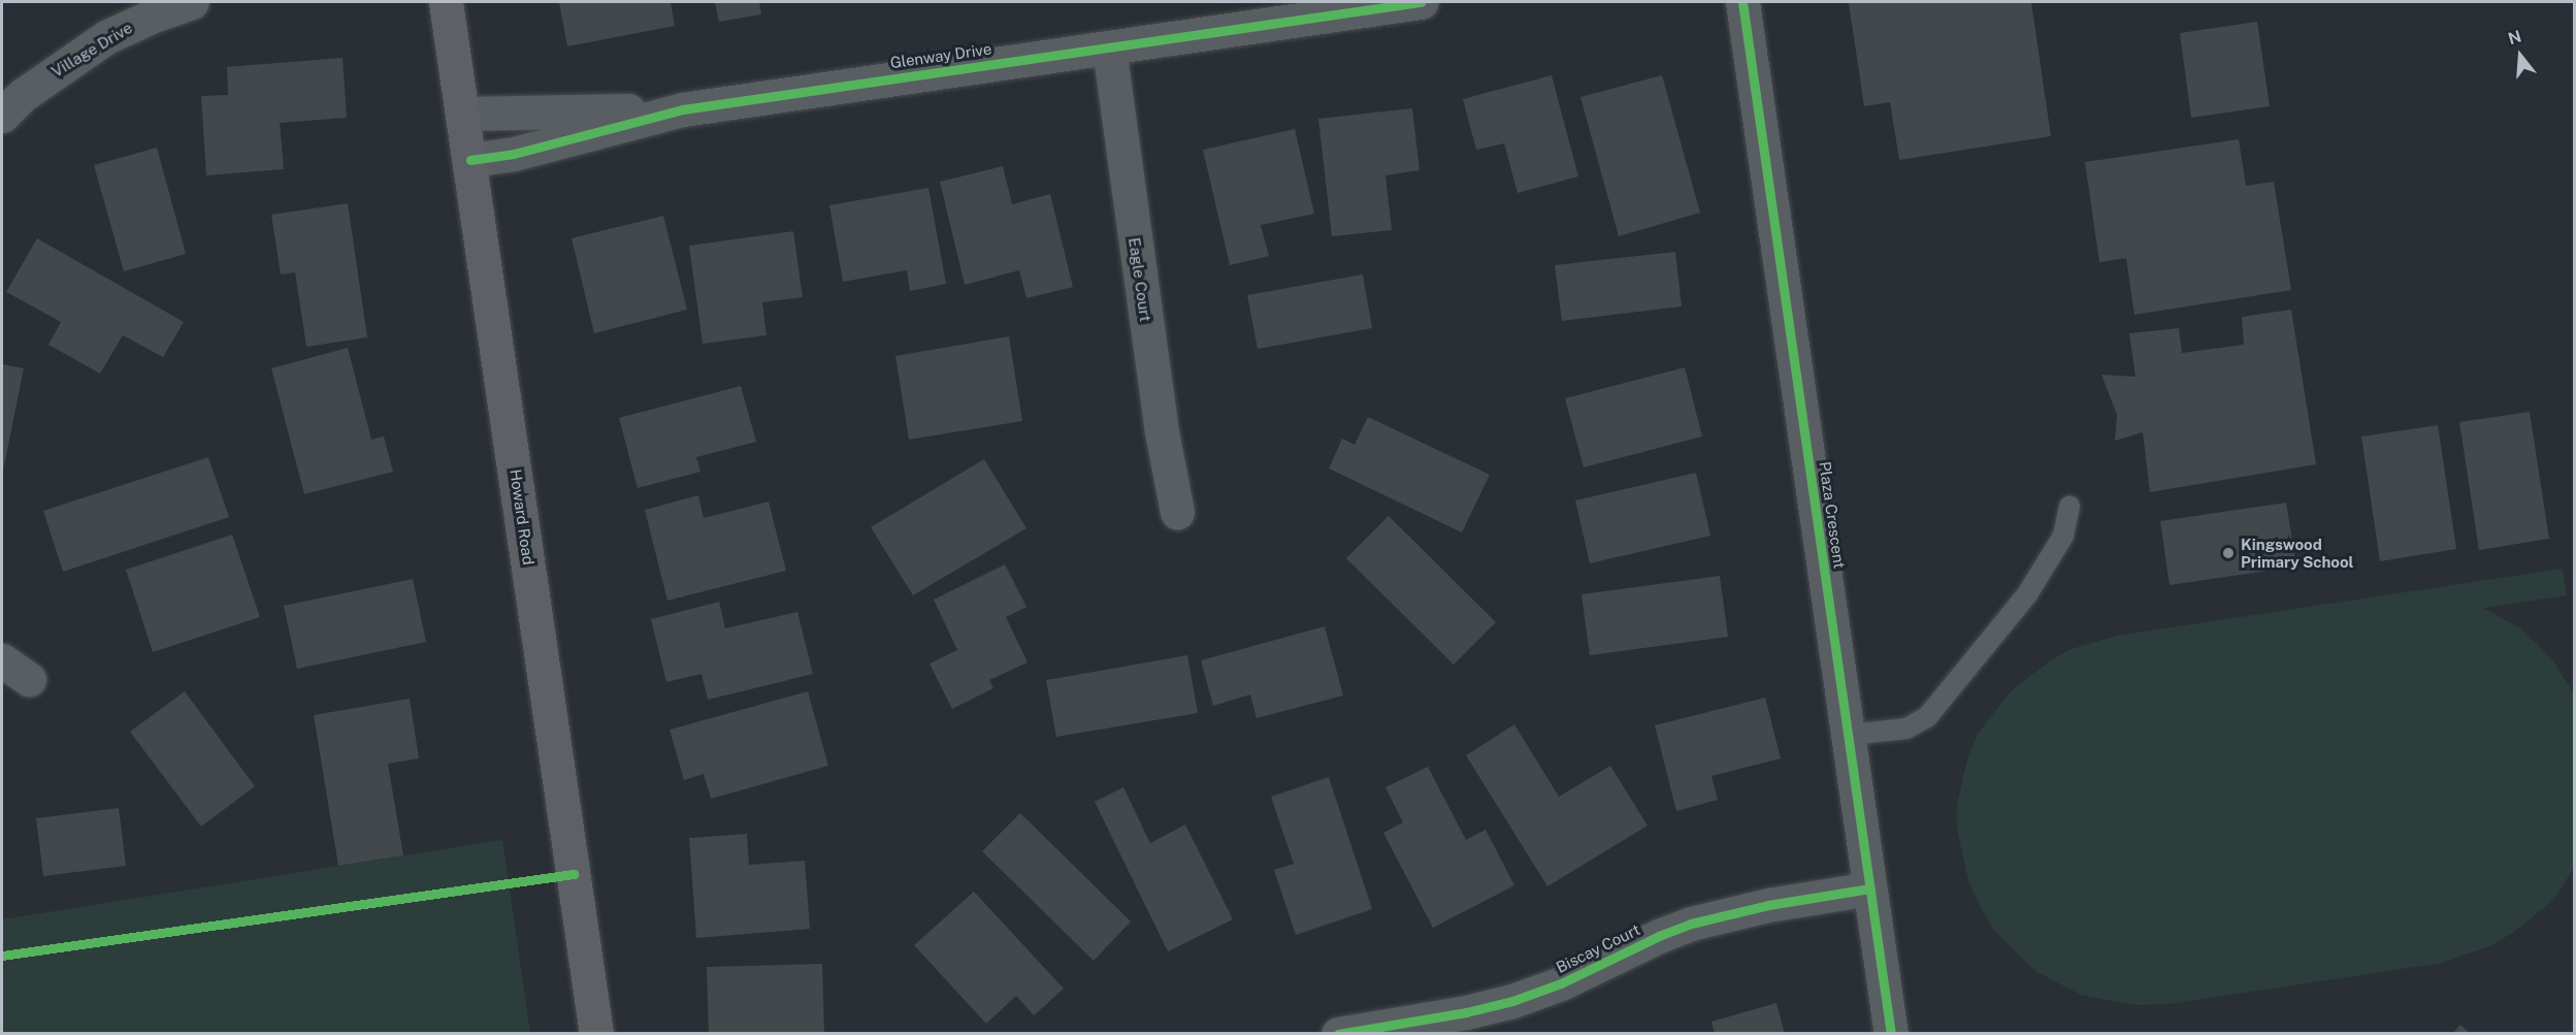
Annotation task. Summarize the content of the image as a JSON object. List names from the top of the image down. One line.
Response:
{"streets":{"main road":["Howard Road"],"street":["Village Drive","Glenway Drive","Eagle Court","Plaza Crescent","Biscay Court"]},"crossings":[["Glenway Drive","Eagle Court"],["Glenway Drive","Howard Road"],["Plaza Crescent","Biscay Court"]],"places":["Kingswood Primary School"],"north":"top"}
